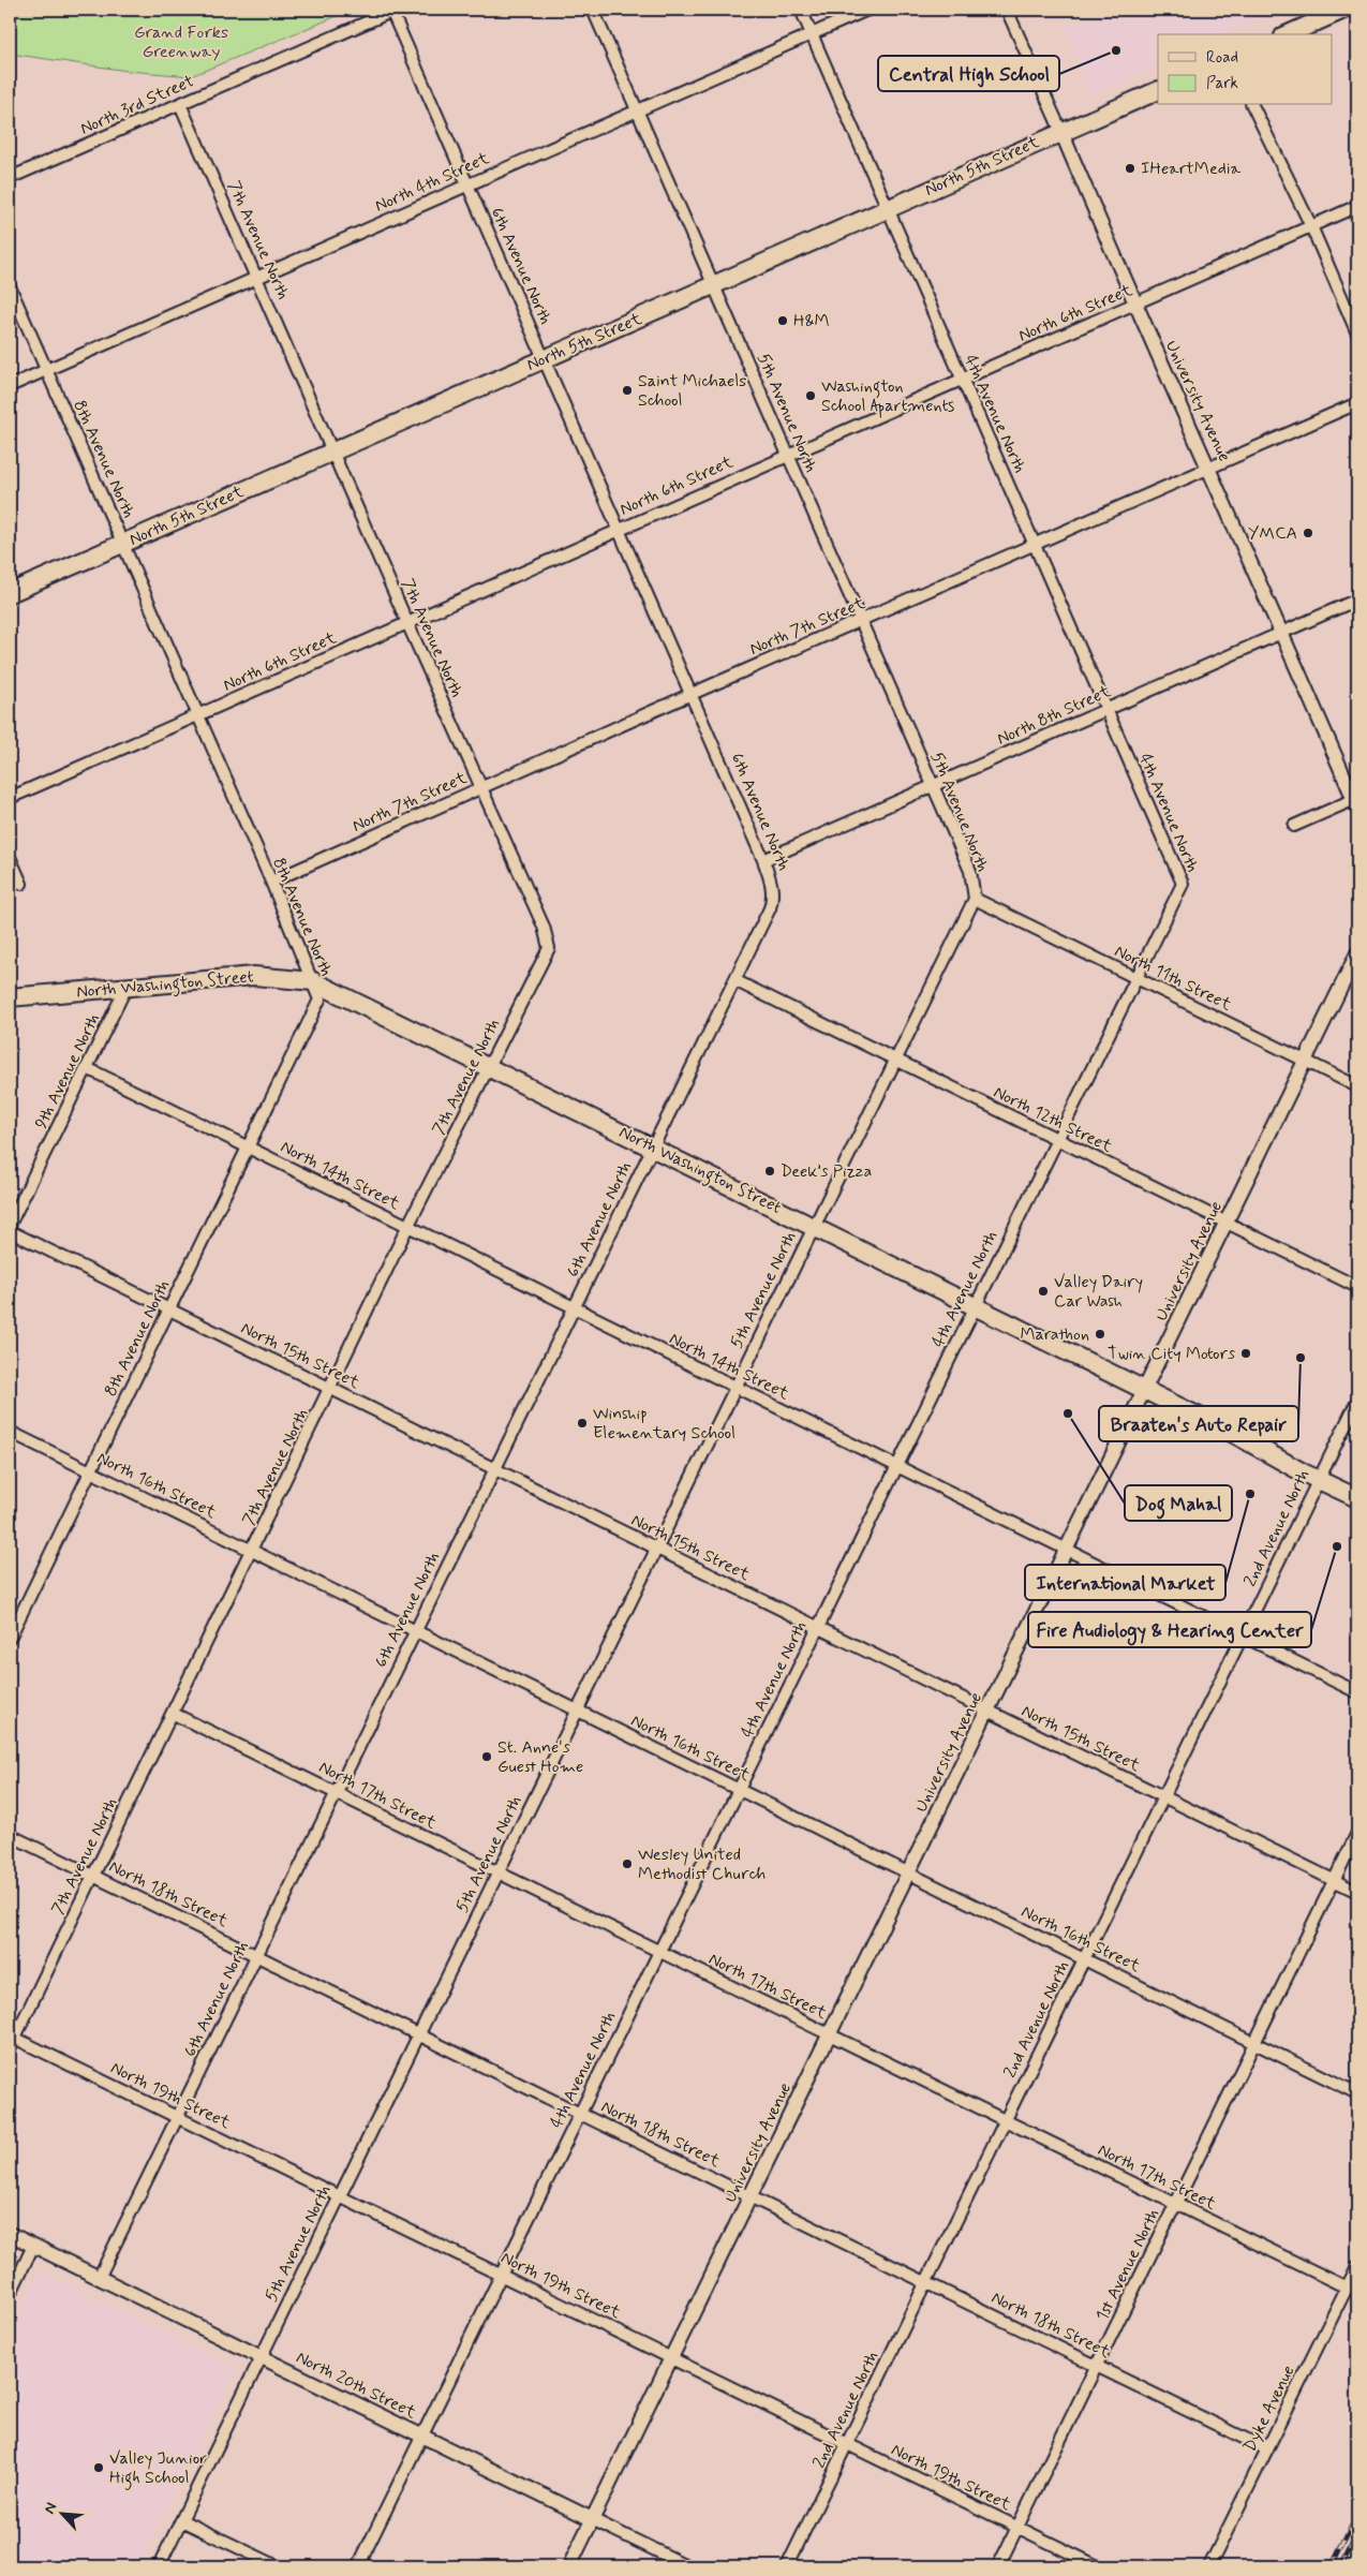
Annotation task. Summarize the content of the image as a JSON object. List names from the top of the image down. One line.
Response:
{"streets":{"main road":["North 5th Street","North Washington Street"],"street":["North 3rd Street","North 4th Street","7th Avenue North","6th Avenue North","North 6th Street","University Avenue","5th Avenue North","4th Avenue North","8th Avenue North","North 7th Street","North 8th Street","North 11th Street","9th Avenue North","North 12th Street","North 14th Street","North 15th Street","North 16th Street","2nd Avenue North","North 17th Street","North 18th Street","North 19th Street","1st Avenue North","North 20th Street","Dyke Avenue"]},"crossings":[["North 3rd Street","7th Avenue North"],["North 3rd Street","6th Avenue North"],["North 5th Street","7th Avenue North"],["North 5th Street","6th Avenue North"],["North 5th Street","University Avenue"],["North 5th Street","5th Avenue North"],["North 5th Street","4th Avenue North"],["North 5th Street","8th Avenue North"],["North 4th Street","7th Avenue North"],["North 4th Street","6th Avenue North"],["North 4th Street","5th Avenue North"],["North 4th Street","4th Avenue North"],["North 4th Street","8th Avenue North"],["7th Avenue North","North 6th Street"],["7th Avenue North","North 7th Street"],["7th Avenue North","North Washington Street"],["7th Avenue North","North 14th Street"],["7th Avenue North","North 15th Street"],["7th Avenue North","North 16th Street"],["7th Avenue North","North 17th Street"],["7th Avenue North","North 18th Street"],["7th Avenue North","North 19th Street"],["6th Avenue North","North 6th Street"],["6th Avenue North","North 7th Street"],["6th Avenue North","North 8th Street"],["6th Avenue North","North Washington Street"],["6th Avenue North","North 12th Street"],["6th Avenue North","North 14th Street"],["6th Avenue North","North 15th Street"],["6th Avenue North","North 16th Street"],["6th Avenue North","North 17th Street"],["6th Avenue North","North 18th Street"],["6th Avenue North","North 19th Street"],["6th Avenue North","North 20th Street"],["North 6th Street","University Avenue"],["North 6th Street","5th Avenue North"],["North 6th Street","4th Avenue North"],["North 6th Street","8th Avenue North"],["University Avenue","North 7th Street"],["University Avenue","North 8th Street"],["University Avenue","North 11th Street"],["University Avenue","North Washington Street"],["University Avenue","North 12th Street"],["University Avenue","North 14th Street"],["University Avenue","North 15th Street"],["University Avenue","North 16th Street"],["University Avenue","North 17th Street"],["University Avenue","North 18th Street"],["University Avenue","North 19th Street"],["University Avenue","North 20th Street"],["5th Avenue North","North 7th Street"],["5th Avenue North","North 8th Street"],["5th Avenue North","North 11th Street"],["5th Avenue North","North Washington Street"],["5th Avenue North","North 12th Street"],["5th Avenue North","North 14th Street"],["5th Avenue North","North 15th Street"],["5th Avenue North","North 16th Street"],["5th Avenue North","North 17th Street"],["5th Avenue North","North 18th Street"],["5th Avenue North","North 19th Street"],["5th Avenue North","North 20th Street"],["4th Avenue North","North 7th Street"],["4th Avenue North","North 8th Street"],["4th Avenue North","North 11th Street"],["4th Avenue North","North Washington Street"],["4th Avenue North","North 12th Street"],["4th Avenue North","North 14th Street"],["4th Avenue North","North 15th Street"],["4th Avenue North","North 16th Street"],["4th Avenue North","North 17th Street"],["4th Avenue North","North 18th Street"],["4th Avenue North","North 19th Street"],["4th Avenue North","North 20th Street"],["8th Avenue North","North 7th Street"],["8th Avenue North","North Washington Street"],["8th Avenue North","North 14th Street"],["8th Avenue North","North 15th Street"],["8th Avenue North","North 16th Street"],["North Washington Street","9th Avenue North"],["North Washington Street","2nd Avenue North"],["9th Avenue North","North 14th Street"],["North 14th Street","2nd Avenue North"],["North 15th Street","2nd Avenue North"],["North 15th Street","1st Avenue North"],["North 16th Street","2nd Avenue North"],["North 16th Street","1st Avenue North"],["2nd Avenue North","North 17th Street"],["2nd Avenue North","North 18th Street"],["2nd Avenue North","North 19th Street"],["North 17th Street","1st Avenue North"],["North 17th Street","Dyke Avenue"],["North 18th Street","1st Avenue North"],["North 18th Street","Dyke Avenue"],["North 19th Street","1st Avenue North"]],"parks":["Grand Forks Greenway"],"places":["Central High School","IHeartMedia","H&M","Saint Michaels School","Washington School Apartments","YMCA","Deek’s Pizza","Valley Dairy Car Wash","Marathon","Twin City Motors","Braaten's Auto Repair","Dog Mahal","Winship Elementary School","International Market","Fire Audiology & Hearing Center","St. Anne's Guest Home","Wesley United Methodist Church","Valley Junior High School"],"legend":["Road","Park"],"north":"top left"}
